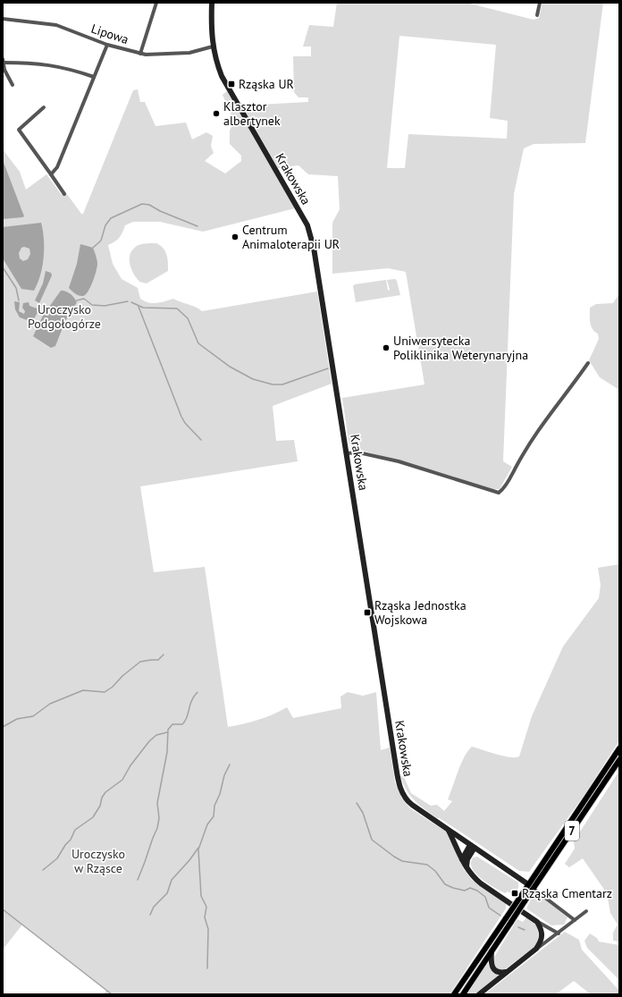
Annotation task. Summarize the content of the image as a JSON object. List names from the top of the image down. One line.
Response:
{"streets":{"main road":["7"],"street":["Lipowa","Krakowska"]},"crossings":[["Lipowa","Krakowska"],["Krakowska","7"]],"parks":["Uroczysko Podgołogórze","Uroczysko w Rząsce"],"places":{"transit":["Rząska UR","Rząska Jednostka Wojskowa","Rząska Cmentarz"],"other":["Klasztor albertynek","Centrum Animaloterapii UR","Uniwersytecka Poliklinika Weterynaryjna"]}}
